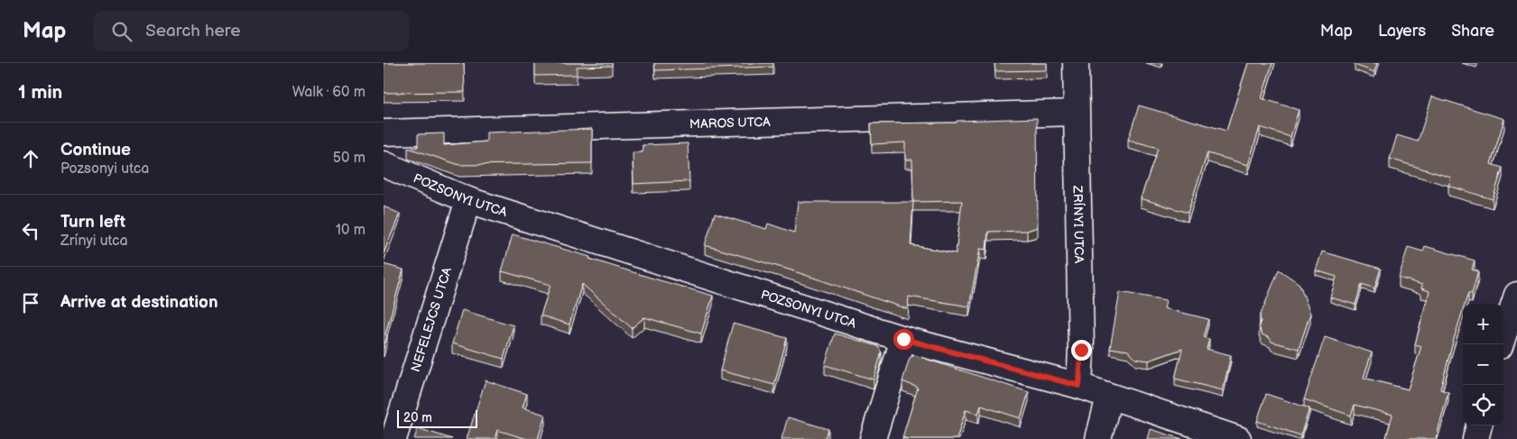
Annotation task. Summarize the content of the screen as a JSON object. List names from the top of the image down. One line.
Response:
{"streets":{"street":["MAROS UTCA","POZSONYI UTCA","ZRÍNYI UTCA","NEFELEJCS UTCA"]},"crossings":[["MAROS UTCA","ZRÍNYI UTCA"],["POZSONYI UTCA","ZRÍNYI UTCA"],["POZSONYI UTCA","NEFELEJCS UTCA"]],"scale_bar":"20 m","page":{"header":"Map","search":"Search here","nav":["Map","Layers","Share"],"heading":["1 min","Walk · 60 m"],"list":[["Continue","Pozsonyi utca","50 m"],["Turn left","Zrínyi utca","10 m"],"Arrive at destination"],"map_buttons":["+","−"],"scale":"20 m"}}
